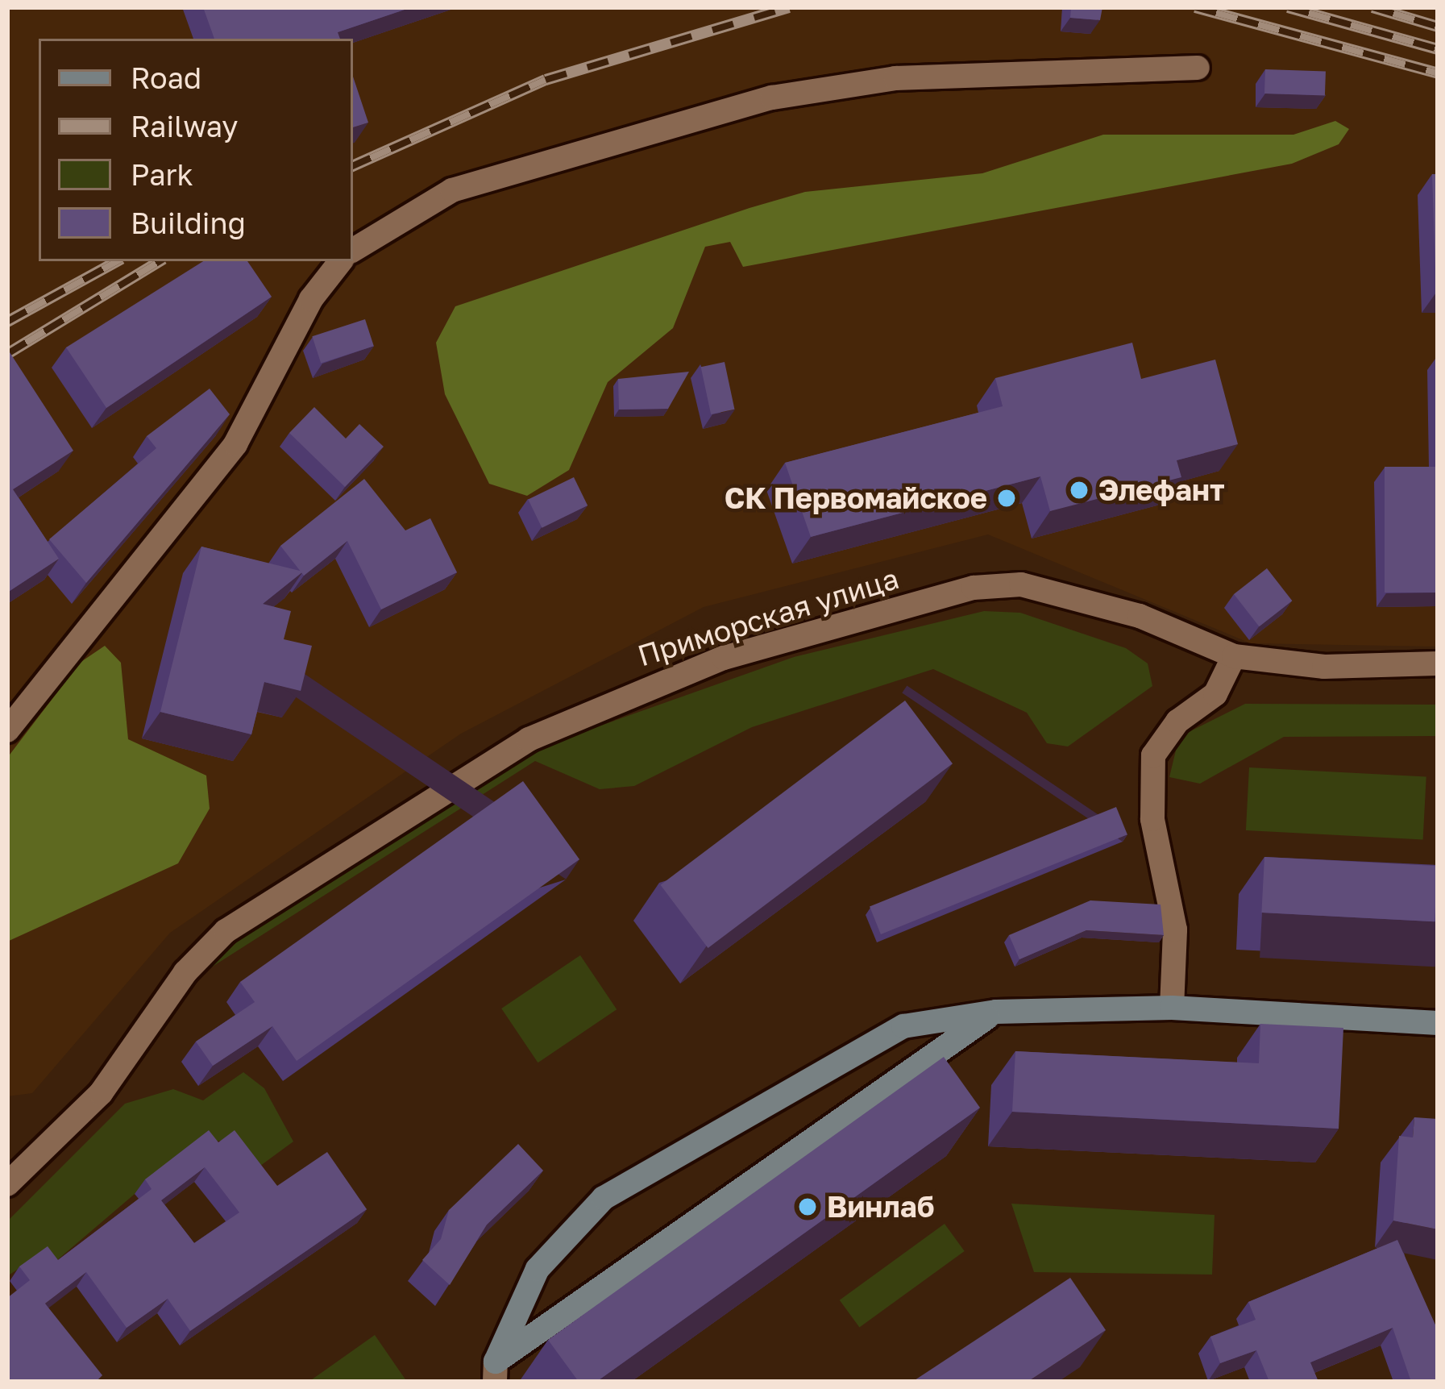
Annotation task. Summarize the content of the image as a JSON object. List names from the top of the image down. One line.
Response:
{"streets":{"street":["Приморская улица"]},"places":["Элефант","СК Первомайское","Винлаб"],"legend":["Road","Railway","Park","Building"]}
